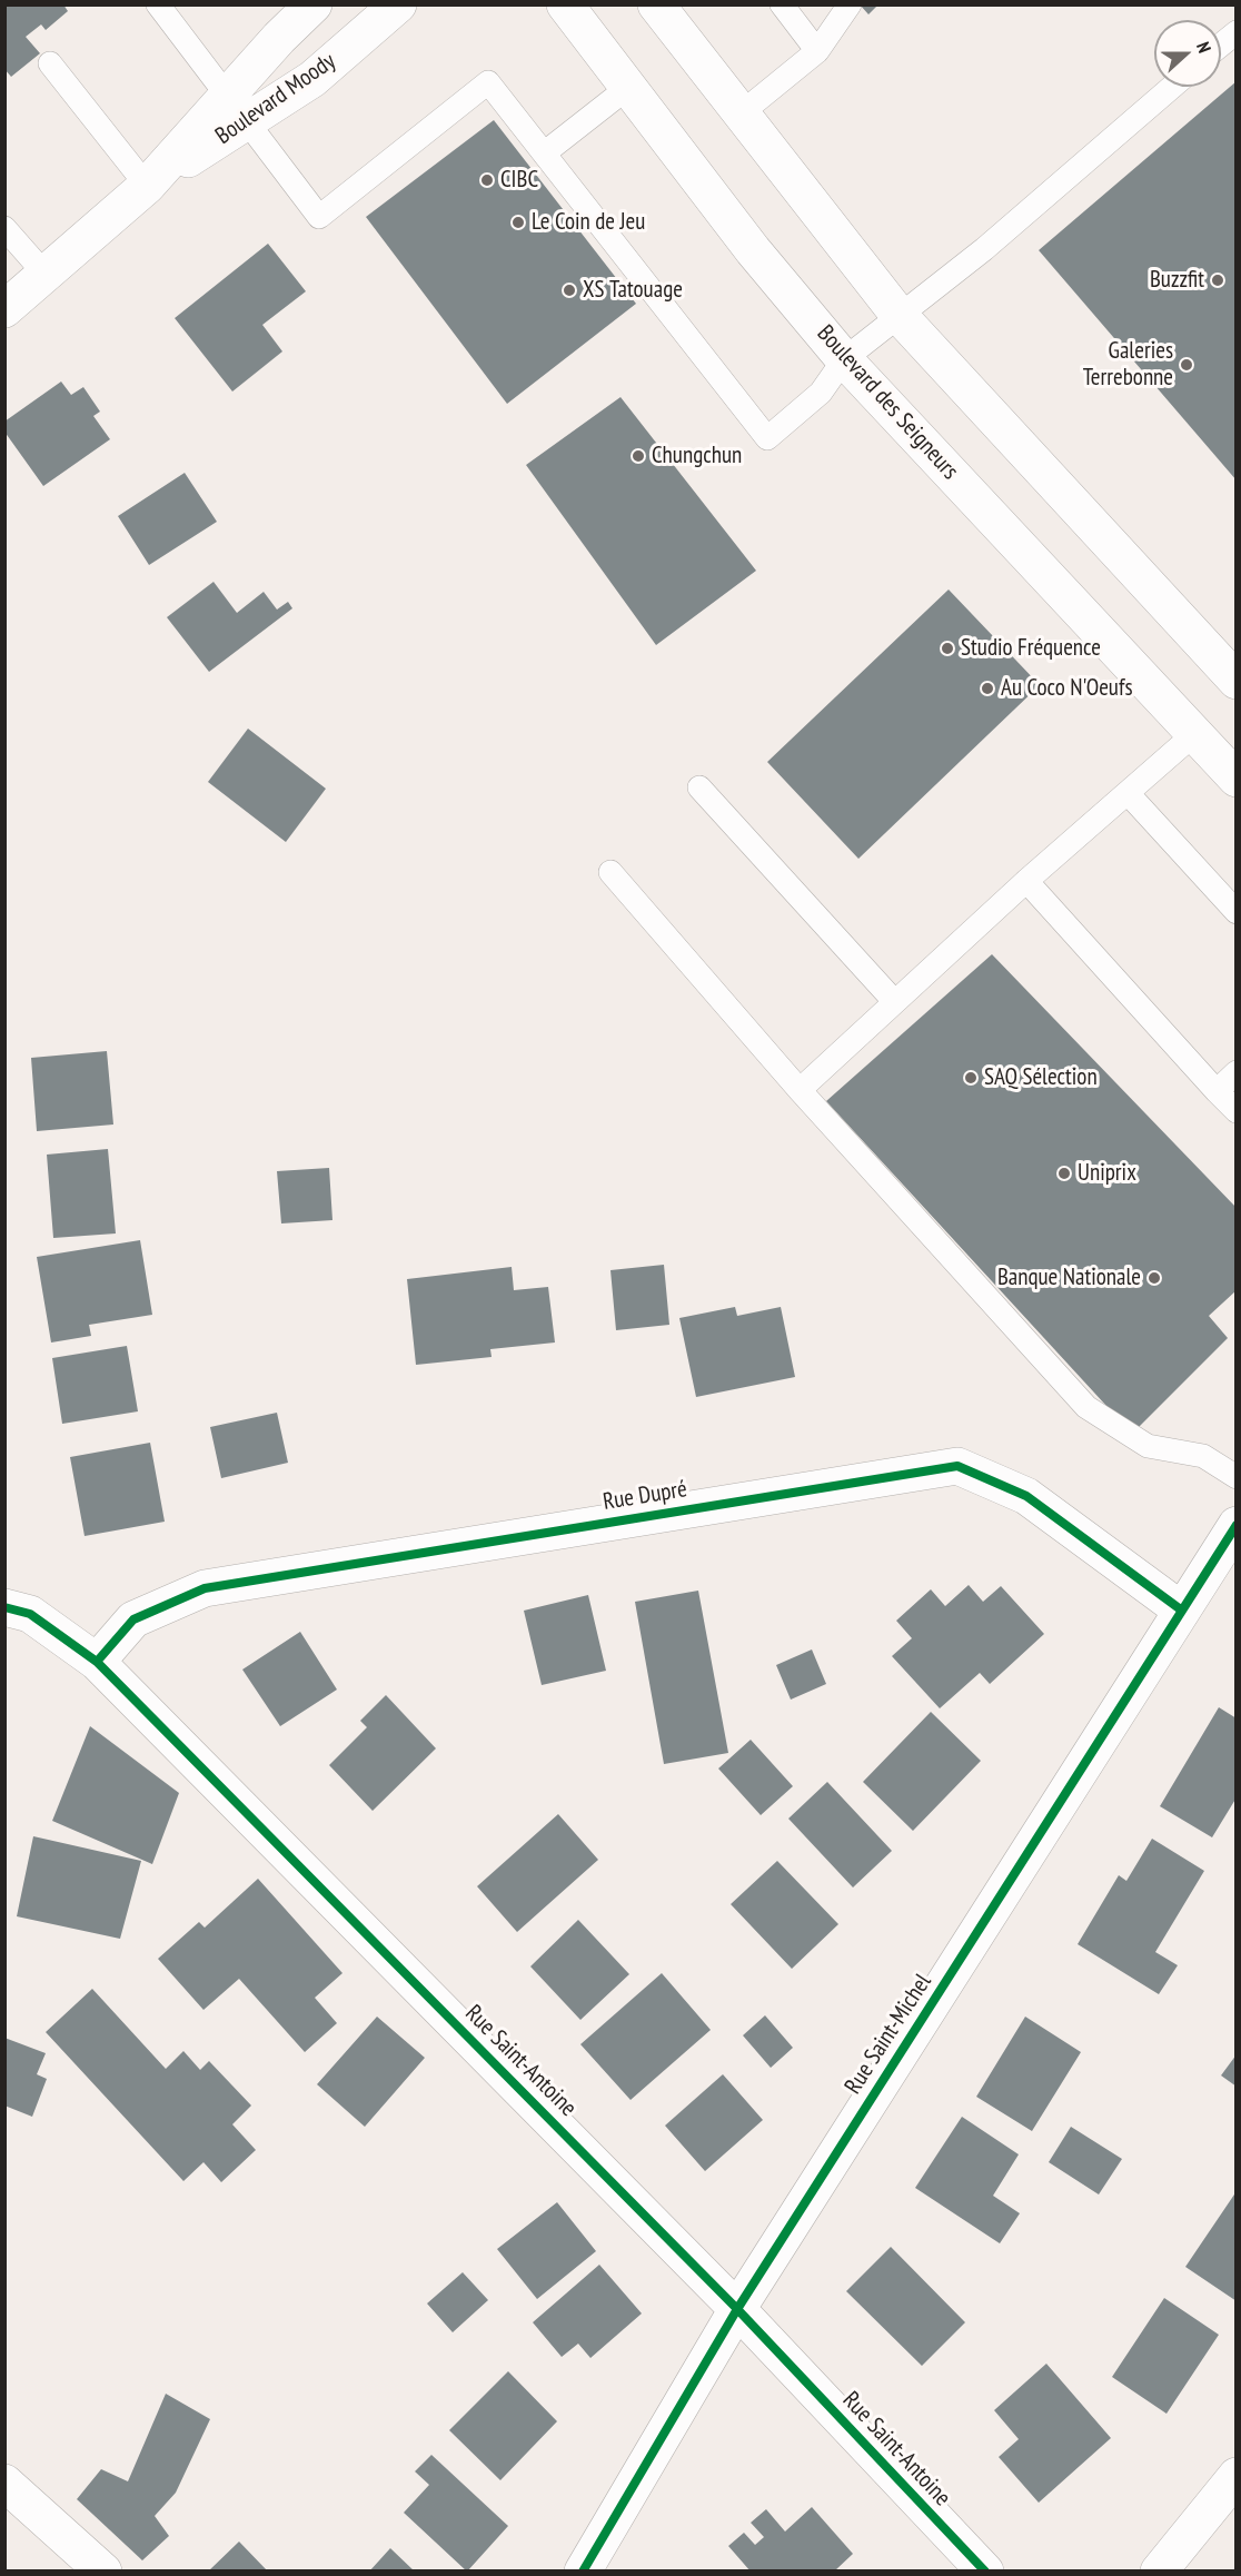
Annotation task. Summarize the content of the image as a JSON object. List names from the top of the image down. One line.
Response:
{"streets":{"street":["Boulevard Moody","Boulevard des Seigneurs","Rue Dupré","Rue Saint-Michel","Rue Saint-Antoine"]},"crossings":[["Rue Dupré","Rue Saint-Michel"],["Rue Dupré","Rue Saint-Antoine"],["Rue Saint-Michel","Rue Saint-Antoine"]],"places":["CIBC","Le Coin de Jeu","Buzzfit","XS Tatouage","Galeries Terrebonne","Chungchun","Studio Fréquence","Au Coco N'Oeufs","SAQ Sélection","Uniprix","Banque Nationale"],"north":"right"}
